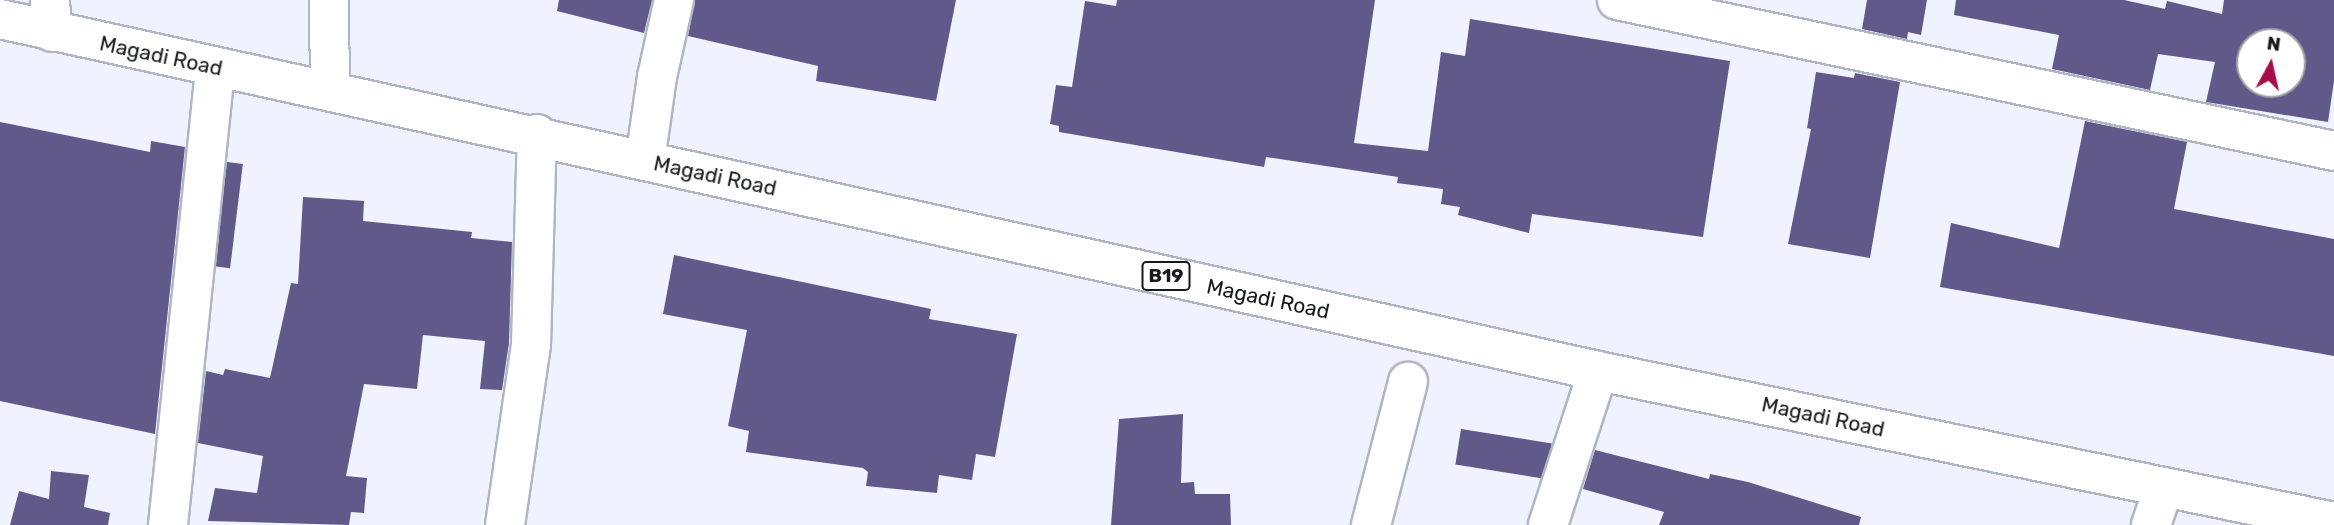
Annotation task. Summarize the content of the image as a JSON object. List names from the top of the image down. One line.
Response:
{"streets":{"main road":["Magadi Road","B19"]},"north":"top"}
